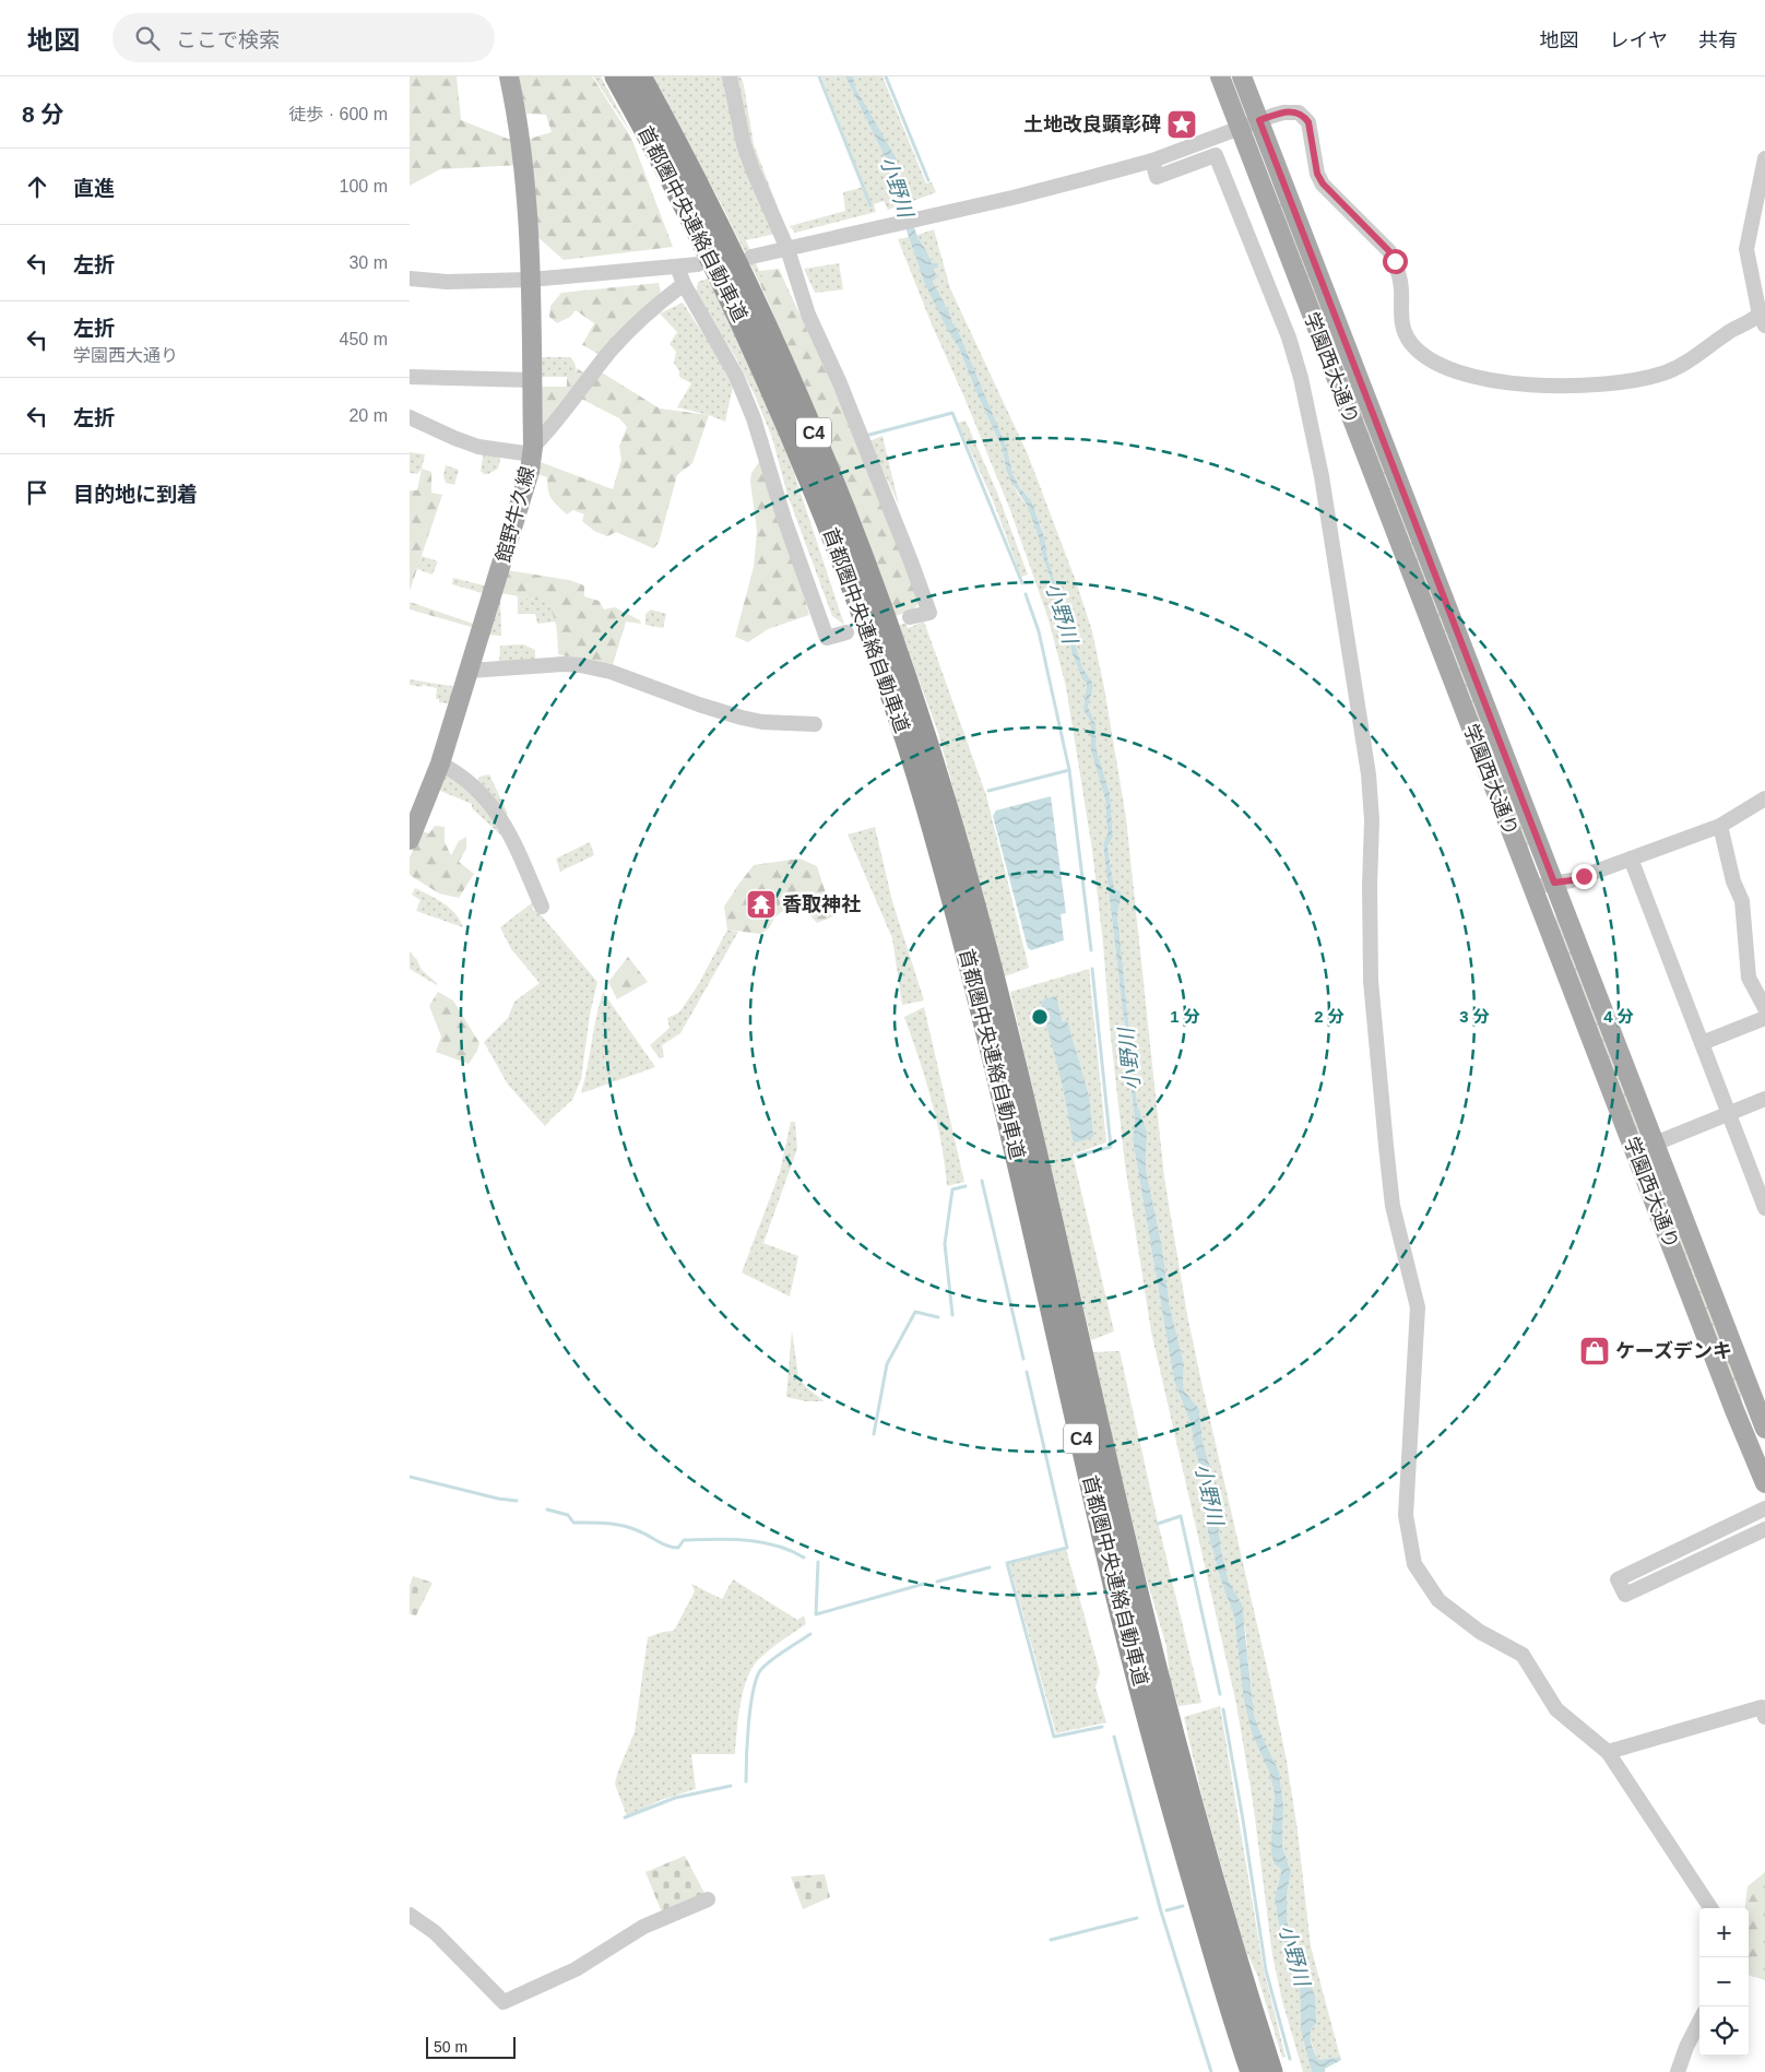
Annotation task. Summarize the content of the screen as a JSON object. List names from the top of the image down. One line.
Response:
{"streets":{"highway":["首都圏中央連絡自動車道","C4"],"main road":["学園西大通り","館野牛久線"]},"water":["小野川"],"places":{"place":["土地改良顕彰碑"],"temple":["香取神社"],"shop":["ケーズデンキ"]},"scale_bar":"50 m","page":{"header":"地図","search":"ここで検索","nav":["地図","レイヤ","共有"],"heading":["8 分","徒歩 · 600 m"],"list":[["直進","100 m"],["左折","30 m"],["左折","学園西大通り","450 m"],["左折","20 m"],"目的地に到着"],"map_buttons":["+","−"],"scale":"50 m"},"rings":["1 分","2 分","3 分","4 分"]}
